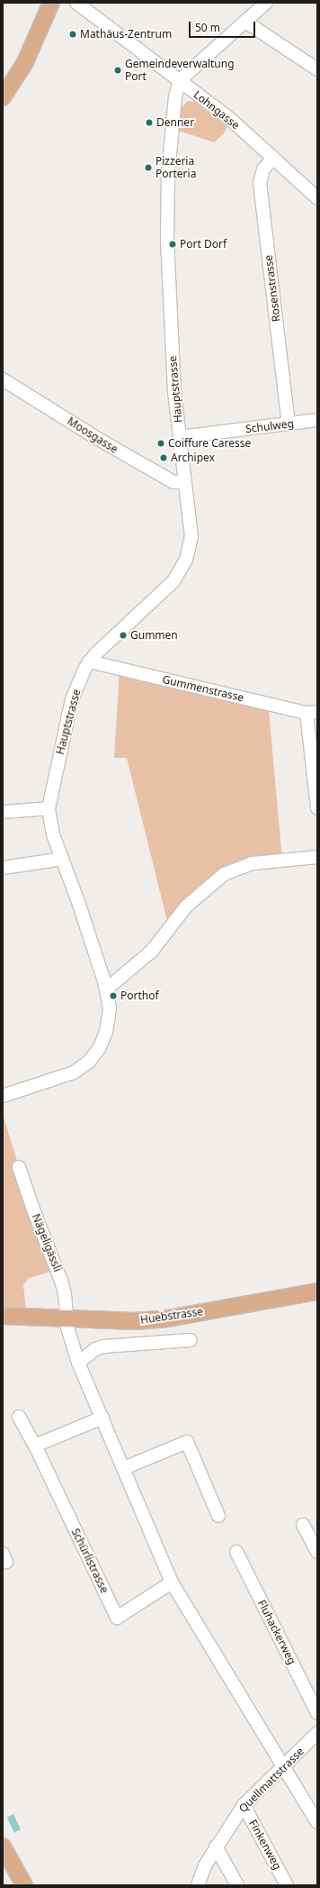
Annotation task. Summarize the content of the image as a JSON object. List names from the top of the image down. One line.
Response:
{"streets":{"main road":["Huebstrasse"],"street":["Lohngasse","Rosenstrasse","Hauptstrasse","Schulweg","Moosgasse","Gummenstrasse","Nägeligässli","Schürlistrasse","Fluhackerweg","Quellmattstrasse","Finkenweg"]},"crossings":[["Lohngasse","Rosenstrasse"],["Lohngasse","Hauptstrasse"],["Rosenstrasse","Schulweg"],["Hauptstrasse","Schulweg"],["Hauptstrasse","Moosgasse"],["Hauptstrasse","Gummenstrasse"],["Nägeligässli","Huebstrasse"],["Quellmattstrasse","Finkenweg"]],"places":["Mathäus-Zentrum","Gemeindeverwaltung Port","Denner","Pizzeria Porteria","Port Dorf","Coiffure Caresse","Archipex","Gummen","Porthof"],"scale_bar":"50 m"}
